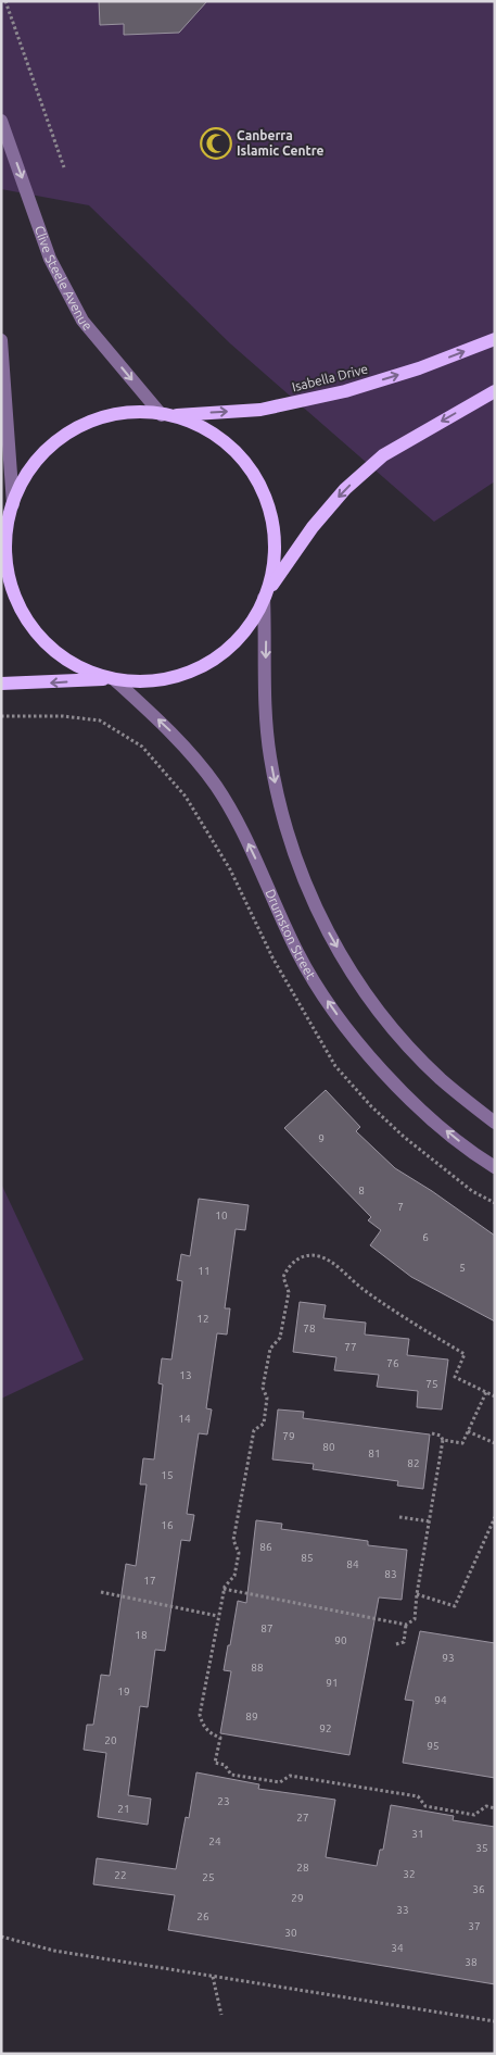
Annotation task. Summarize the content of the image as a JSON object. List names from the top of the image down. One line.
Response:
{"streets":{"main road":["Isabella Drive"],"street":["Clive Steele Avenue","Drumston Street"]},"crossings":[["Clive Steele Avenue","Isabella Drive"]],"one_way":["Clive Steele Avenue","Isabella Drive"],"places":{"mosque":["Canberra Islamic Centre"]},"house_numbers":["9","8","7","10","6","5","11","12","78","77","76","13","75","14","79","80","81","82","15","16","86","85","84","83","17","87","18","90","93","88","91","19","94","89","92","20","95","23","21","27","31","24","35","28","32","22","25","36","29","33","26","37","30","34","38"]}
